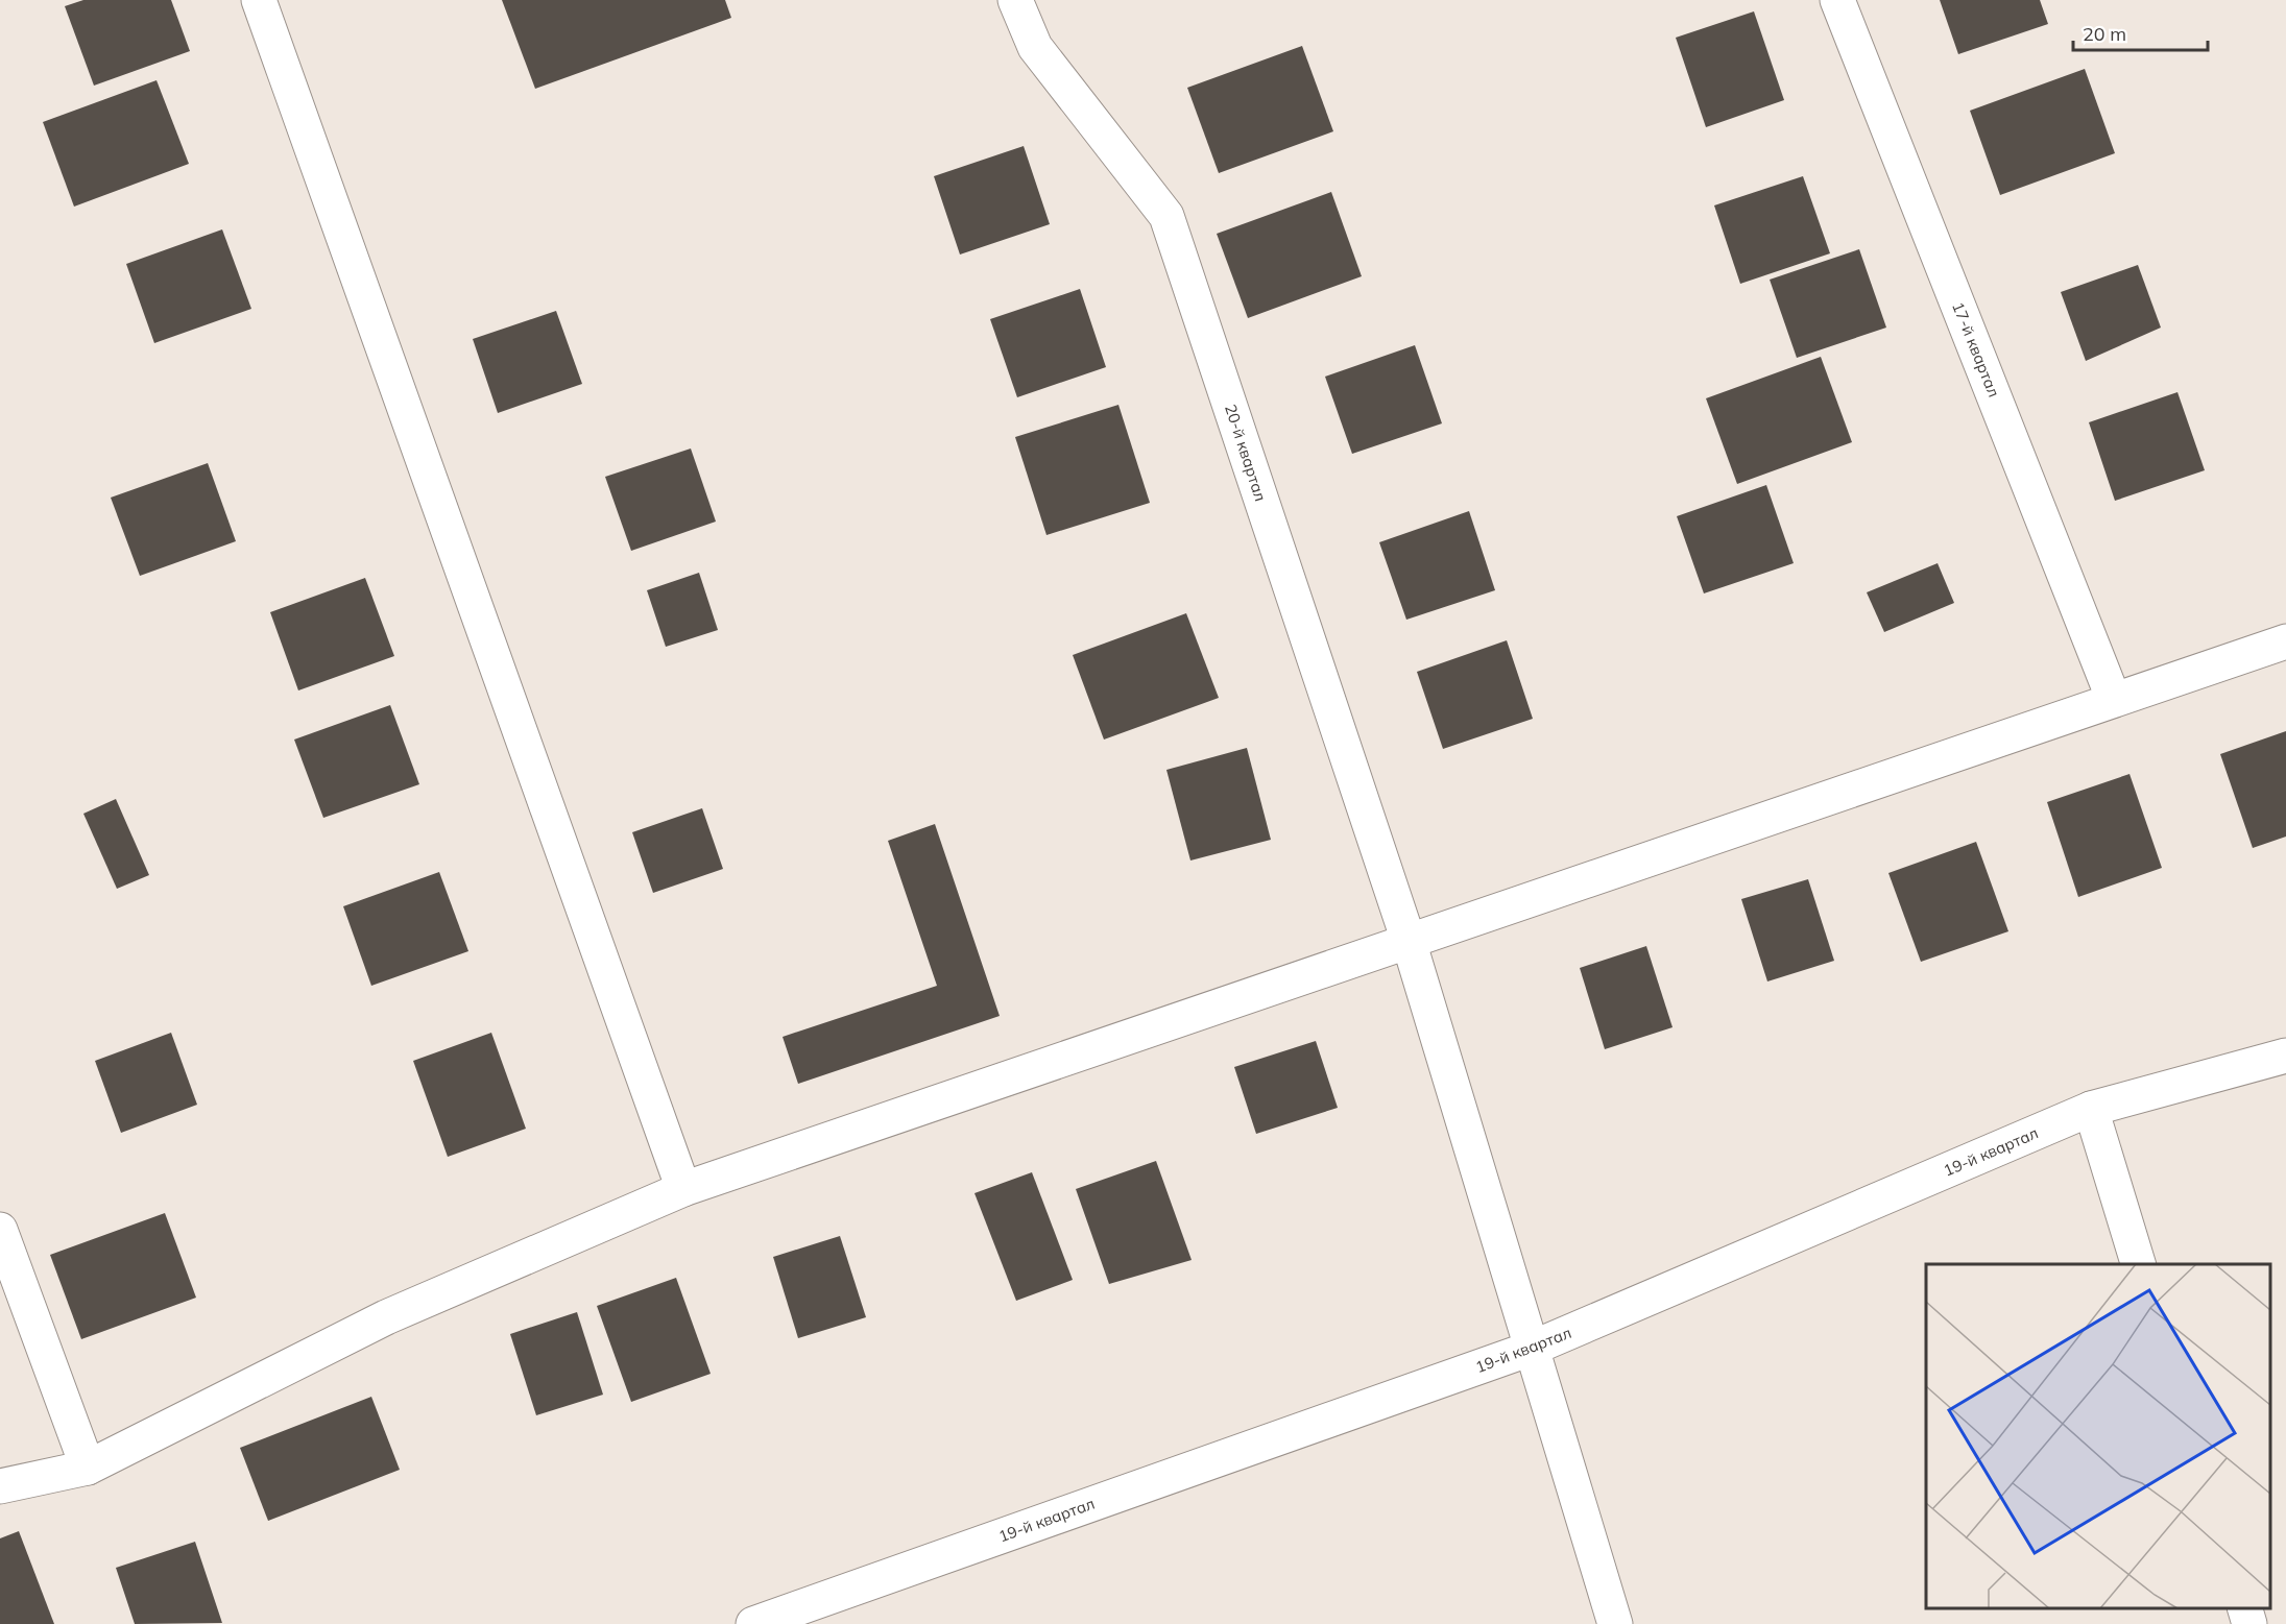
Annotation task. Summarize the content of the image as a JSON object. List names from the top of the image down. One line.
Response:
{"streets":{"street":["17-й квартал","20-й квартал","19-й квартал"]},"crossings":[["20-й квартал","19-й квартал"]],"scale_bar":"20 m"}
